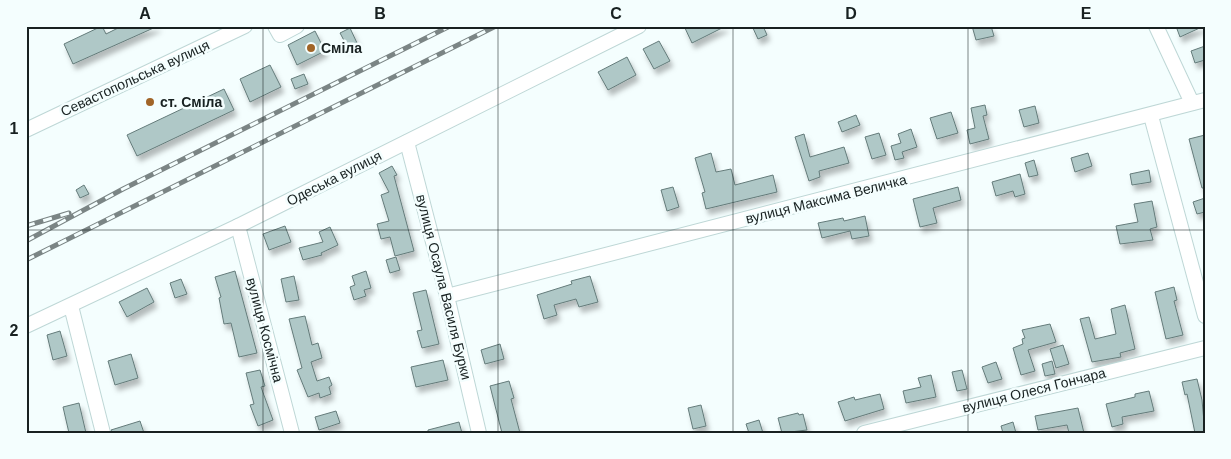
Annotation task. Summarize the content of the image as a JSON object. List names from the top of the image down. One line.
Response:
{"streets":{"street":["Севастопольська вулиця","Одеська вулиця","вулиця Максима Величка","вулиця Осаула Василя Бурки","вулиця Космічна","вулиця Олеся Гончара"]},"crossings":[["Одеська вулиця","вулиця Осаула Василя Бурки"],["Одеська вулиця","вулиця Космічна"],["вулиця Максима Величка","вулиця Осаула Василя Бурки"]],"places":["Сміла","ст. Сміла"],"grid":{"columns":["A","B","C","D","E"],"rows":["1","2"]}}
